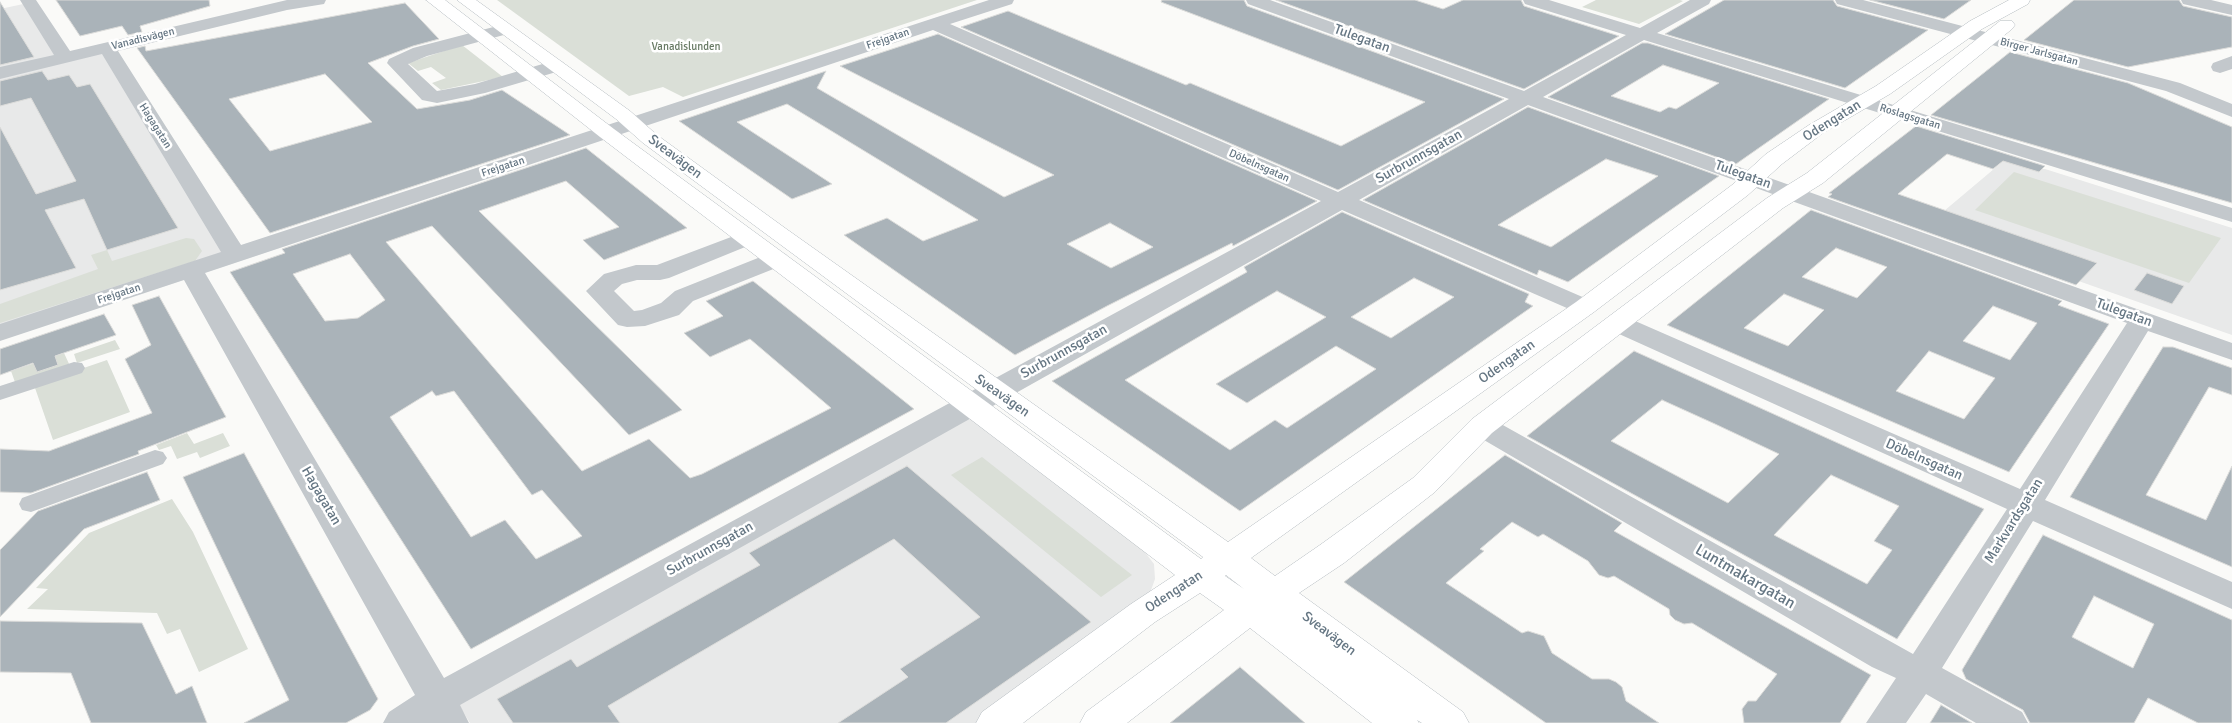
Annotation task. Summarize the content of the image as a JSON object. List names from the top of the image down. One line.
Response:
{"streets":{"main road":["Odengatan","Sveavägen"],"street":["Vanadisvägen","Frejgatan","Tulegatan","Birger Jarlsgatan","Roslagsgatan","Hagagatan","Surbrunnsgatan","Döbelnsgatan","Markvardsgatan","Luntmakargatan"]},"crossings":[["Vanadisvägen","Hagagatan"],["Frejgatan","Hagagatan"],["Frejgatan","Sveavägen"],["Frejgatan","Döbelnsgatan"],["Tulegatan","Odengatan"],["Tulegatan","Surbrunnsgatan"],["Tulegatan","Markvardsgatan"],["Birger Jarlsgatan","Odengatan"],["Roslagsgatan","Odengatan"],["Roslagsgatan","Surbrunnsgatan"],["Odengatan","Sveavägen"],["Odengatan","Döbelnsgatan"],["Odengatan","Luntmakargatan"],["Hagagatan","Surbrunnsgatan"],["Sveavägen","Surbrunnsgatan"],["Surbrunnsgatan","Döbelnsgatan"],["Döbelnsgatan","Markvardsgatan"],["Markvardsgatan","Luntmakargatan"]],"parks":["Vanadislunden"]}
